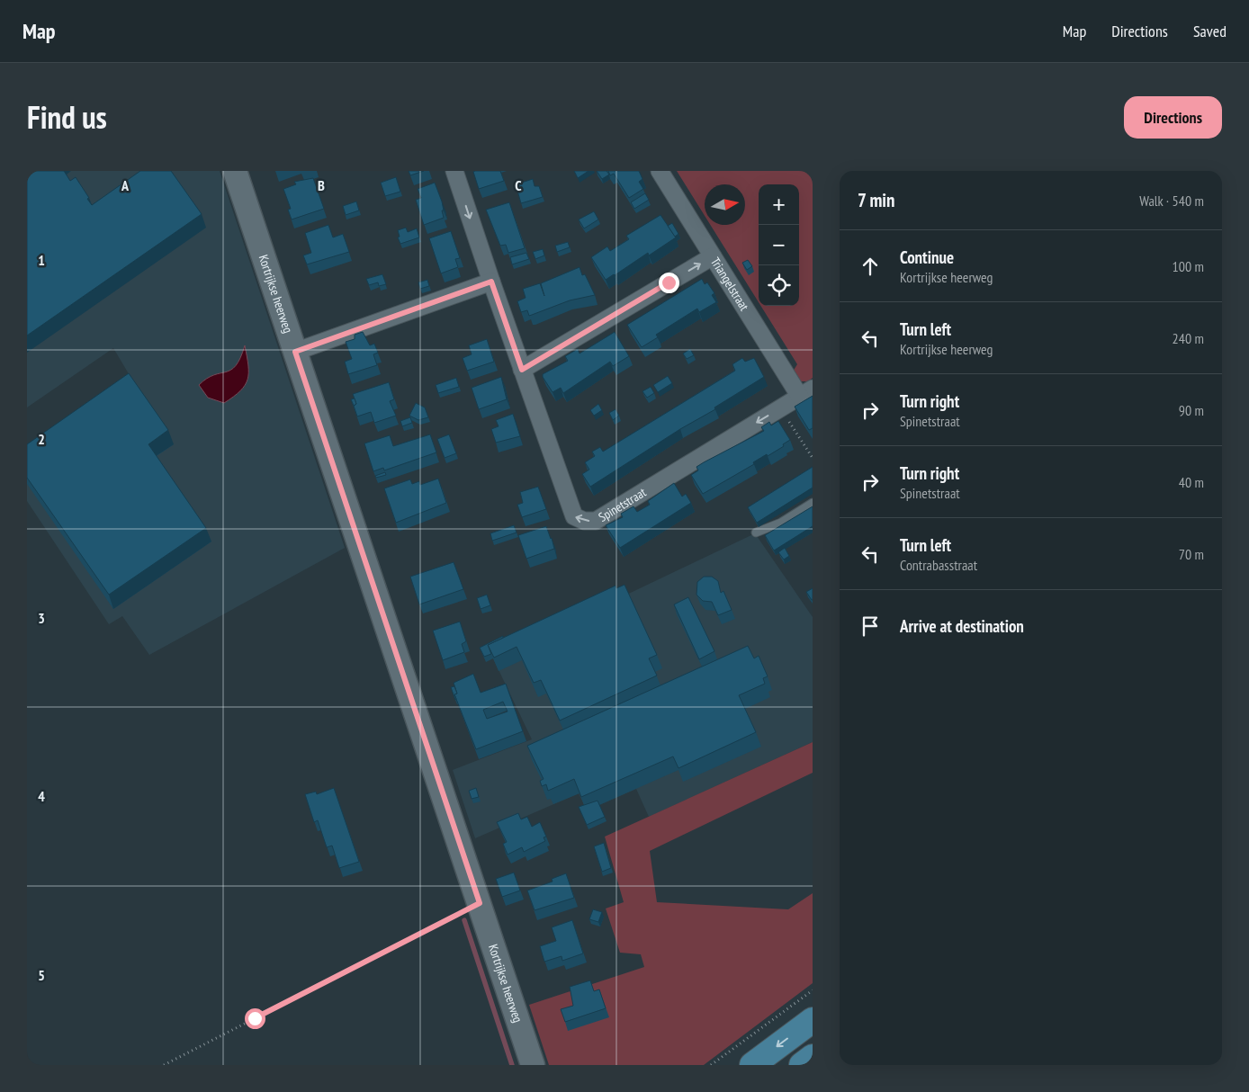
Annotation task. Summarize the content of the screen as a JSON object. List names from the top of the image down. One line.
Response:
{"streets":{"street":["Triangelstraat","Kortrijkse heerweg","Spinetstraat"]},"crossings":[["Triangelstraat","Spinetstraat"]],"north":"right","page":{"header":"Map","nav":["Map","Directions","Saved"],"title":"Find us","buttons":"Directions","heading":["7 min","Walk · 540 m"],"map_buttons":["+","−"],"list":[["Continue","Kortrijkse heerweg","100 m"],["Turn left","Kortrijkse heerweg","240 m"],["Turn right","Spinetstraat","90 m"],["Turn right","Spinetstraat","40 m"],["Turn left","Contrabasstraat","70 m"],"Arrive at destination"]},"grid":{"columns":["A","B","C"],"rows":["1","2","3","4","5"]}}
